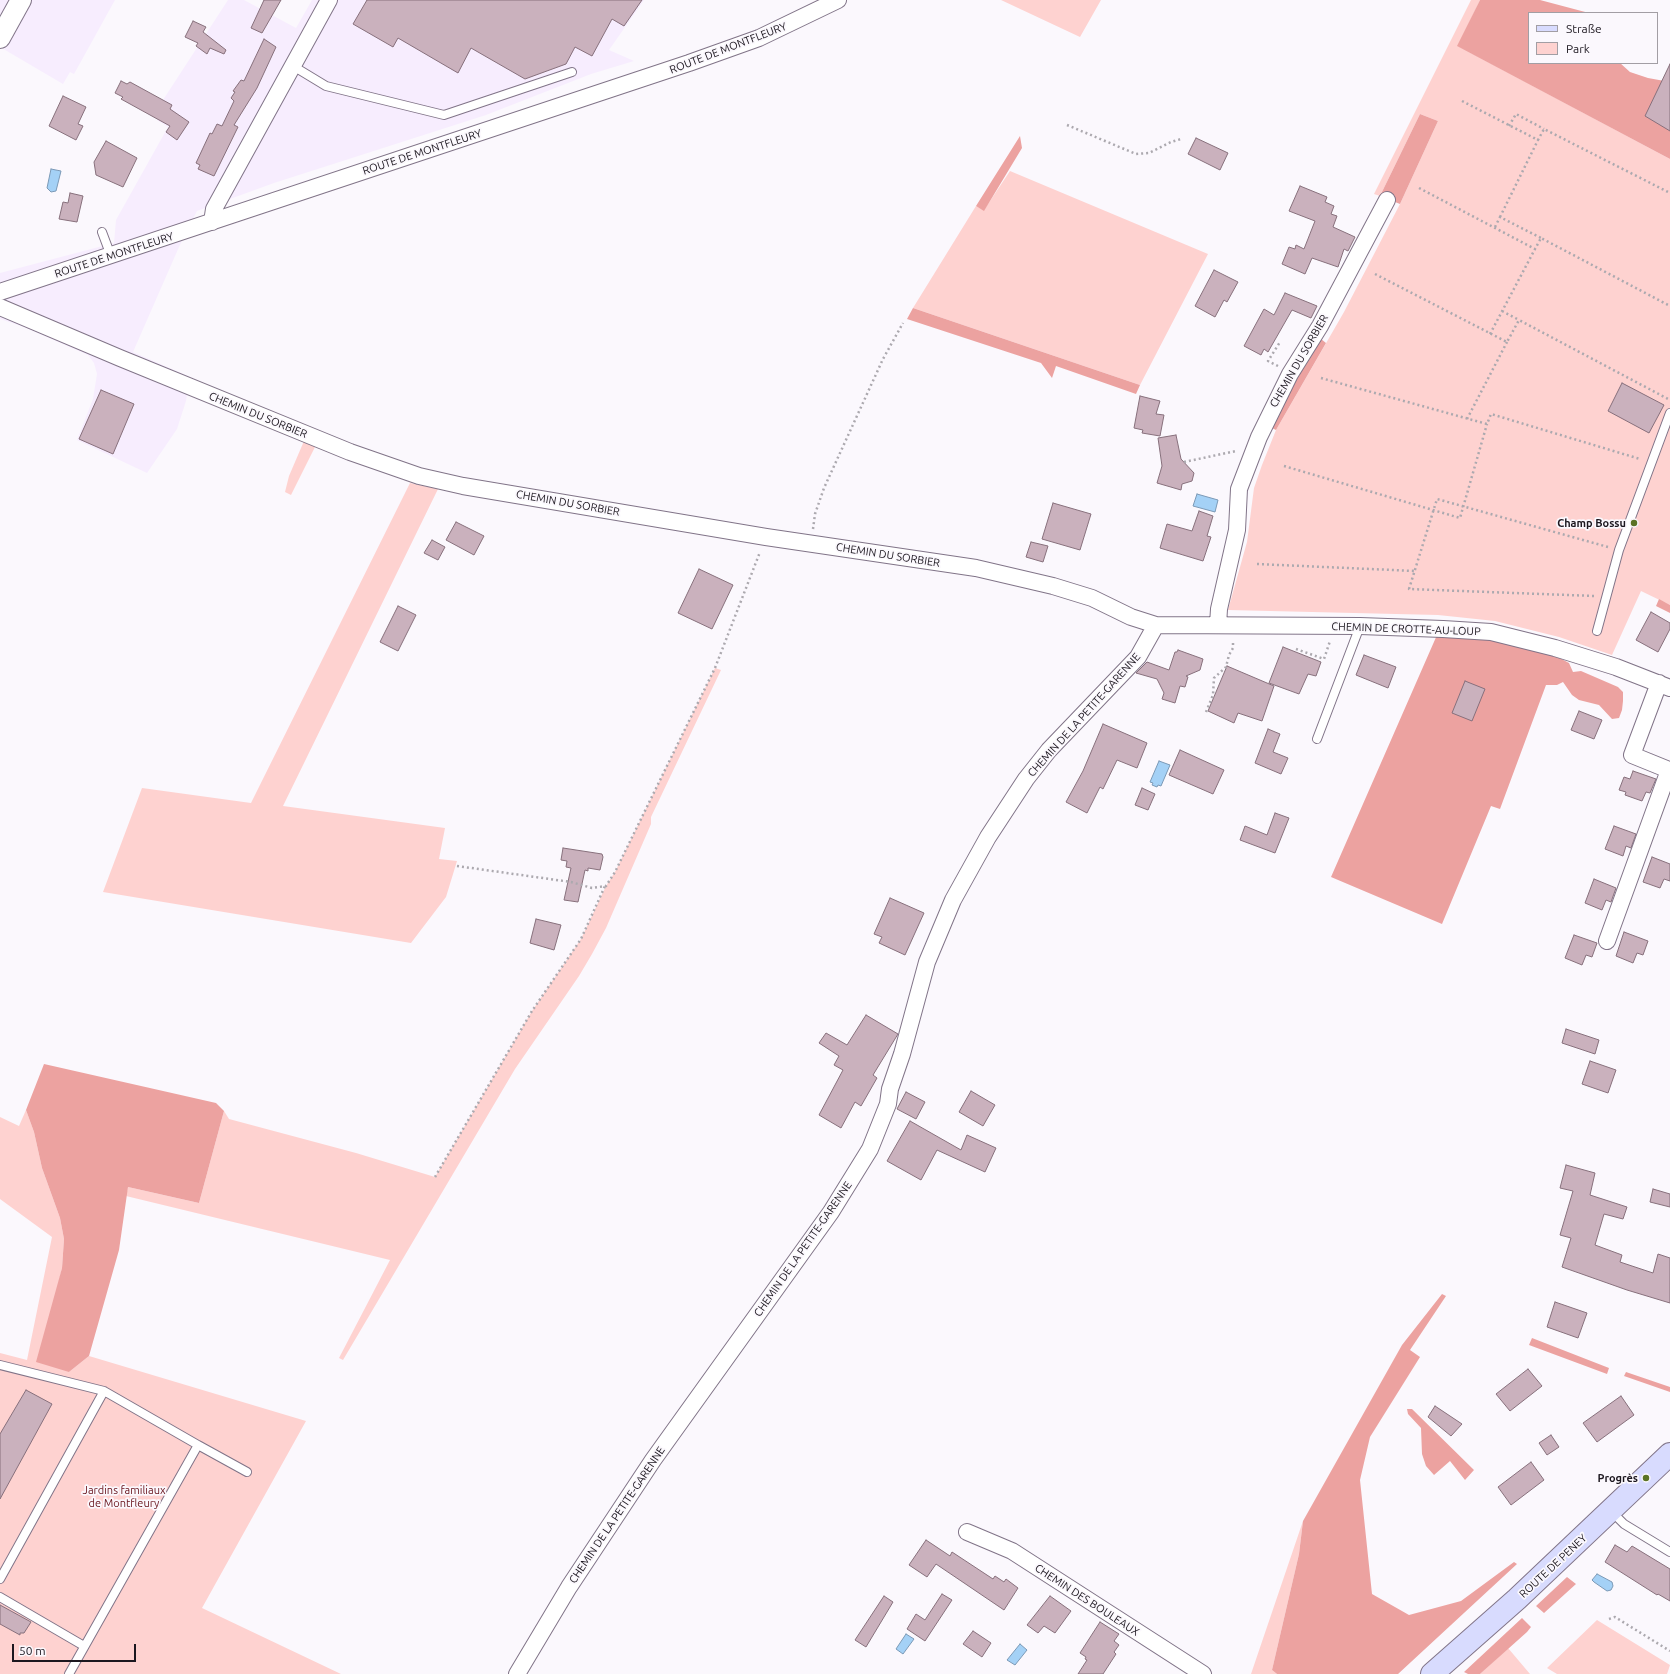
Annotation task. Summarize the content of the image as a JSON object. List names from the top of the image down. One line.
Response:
{"streets":{"main road":["ROUTE DE PENEY"],"street":["ROUTE DE MONTFLEURY","CHEMIN DU SORBIER","CHEMIN DE CROTTE-AU-LOUP","CHEMIN DE LA PETITE-GARENNE","CHEMIN DES BOULEAUX"]},"crossings":[["CHEMIN DU SORBIER","CHEMIN DE CROTTE-AU-LOUP"],["CHEMIN DU SORBIER","CHEMIN DE LA PETITE-GARENNE"],["CHEMIN DE CROTTE-AU-LOUP","CHEMIN DE LA PETITE-GARENNE"]],"parks":["Jardins familiaux de Montfleury"],"places":["Champ Bossu","Progrès"],"legend":["Straße","Park"],"scale_bar":"50 m"}
